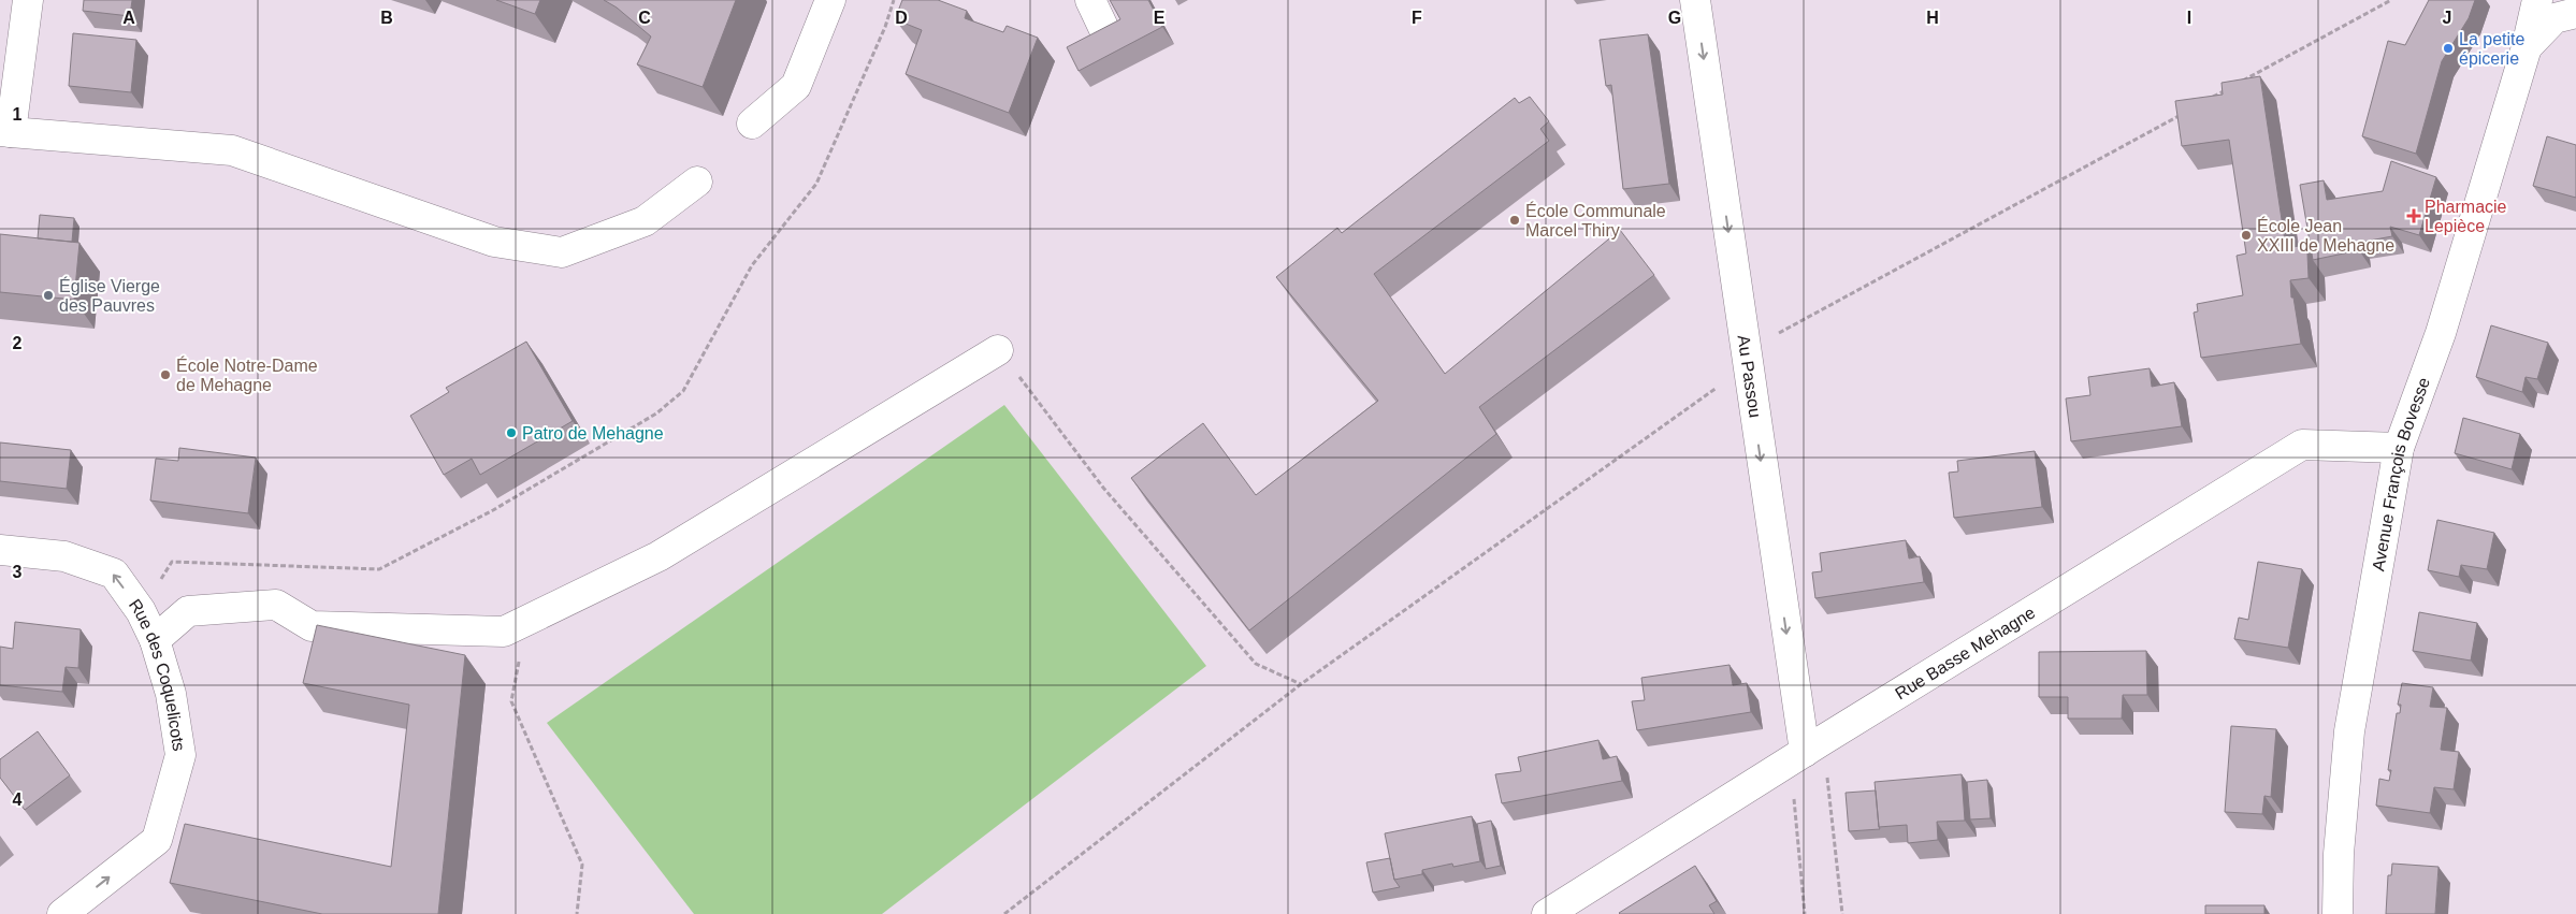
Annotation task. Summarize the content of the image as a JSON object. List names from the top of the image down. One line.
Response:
{"streets":{"street":["Au Passou","Avenue François Bovesse","Rue Basse Mehagne","Rue des Coquelicots"]},"crossings":[["Au Passou","Rue Basse Mehagne"],["Avenue François Bovesse","Rue Basse Mehagne"]],"one_way":["Au Passou"],"places":{"other":["La petite épicerie","École Communale Marcel Thiry","École Jean XXIII de Mehagne","Église Vierge des Pauvres","École Notre-Dame de Mehagne","Patro de Mehagne"],"health":["Pharmacie Lepièce"]},"grid":{"columns":["A","B","C","D","E","F","G","H","I","J"],"rows":["1","2","3","4"]}}
